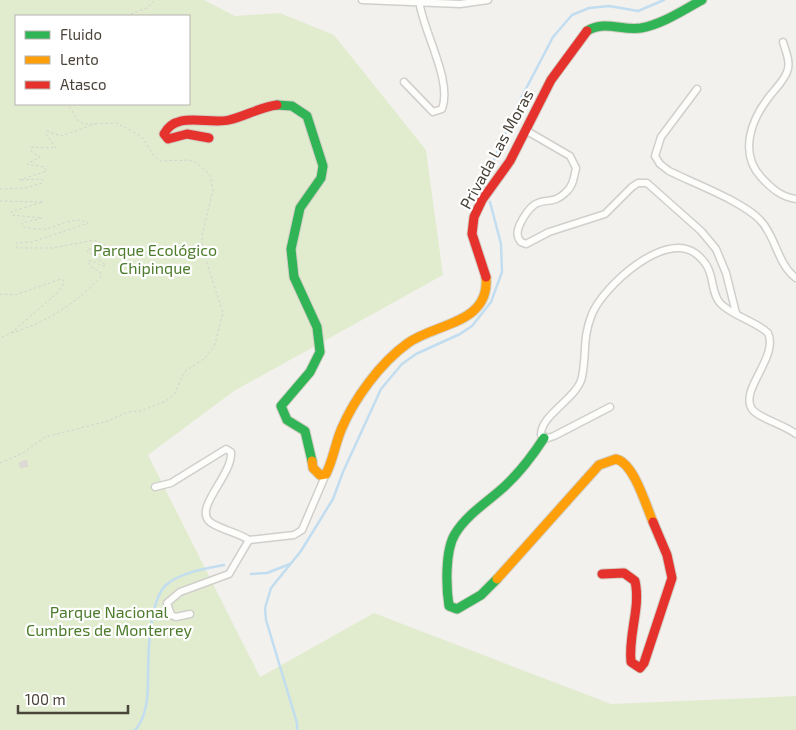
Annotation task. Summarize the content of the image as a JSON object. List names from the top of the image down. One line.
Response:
{"streets":{"street":["Privada Las Moras"]},"parks":["Parque Ecológico Chipinque","Parque Nacional Cumbres de Monterrey"],"legend":["Fluido","Lento","Atasco"],"scale_bar":"100 m"}
